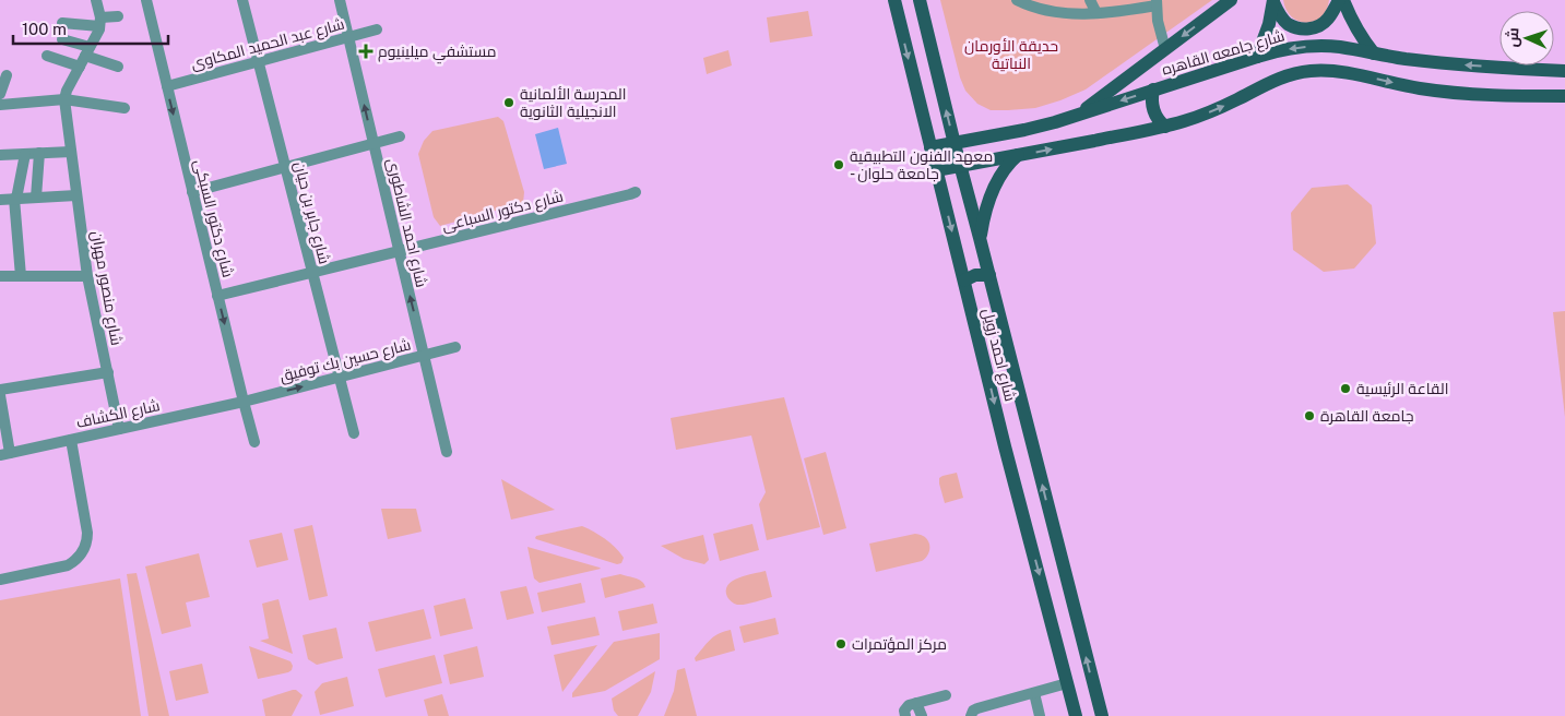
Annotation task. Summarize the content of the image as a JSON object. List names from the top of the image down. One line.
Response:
{"streets":{"main road":["شارع جامعه القاهره","شارع احمد زويل"],"street":["شارع عبد الحميد المكاوى","شارع دكتور السباعى","شارع جابر بن حيان","شارع دكتور السبكى","شارع احمد الشاطورى","شارع منصور مهران","شارع حسين بك توفيق","شارع الكشاف"]},"crossings":[["شارع عبد الحميد المكاوى","شارع جابر بن حيان"],["شارع عبد الحميد المكاوى","شارع دكتور السبكى"],["شارع عبد الحميد المكاوى","شارع احمد الشاطورى"],["شارع جامعه القاهره","شارع احمد زويل"],["شارع دكتور السباعى","شارع جابر بن حيان"],["شارع دكتور السباعى","شارع دكتور السبكى"],["شارع دكتور السباعى","شارع احمد الشاطورى"],["شارع جابر بن حيان","شارع حسين بك توفيق"],["شارع دكتور السبكى","شارع حسين بك توفيق"],["شارع دكتور السبكى","شارع الكشاف"],["شارع احمد الشاطورى","شارع حسين بك توفيق"],["شارع منصور مهران","شارع الكشاف"],["شارع حسين بك توفيق","شارع الكشاف"]],"one_way":["شارع دكتور السبكى","شارع احمد الشاطورى","شارع حسين بك توفيق"],"parks":["حديقة الأورمان النباتية"],"places":{"health":["مستشفي ميلينيوم"],"other":["المدرسة الألمانية الانجيلية الثانوية","معهد الفنون التطبيقية - جامعة حلوان","القاعة الرئيسية","جامعة القاهرة","مركز المؤتمرات"]},"scale_bar":"100 m","north":"left"}
